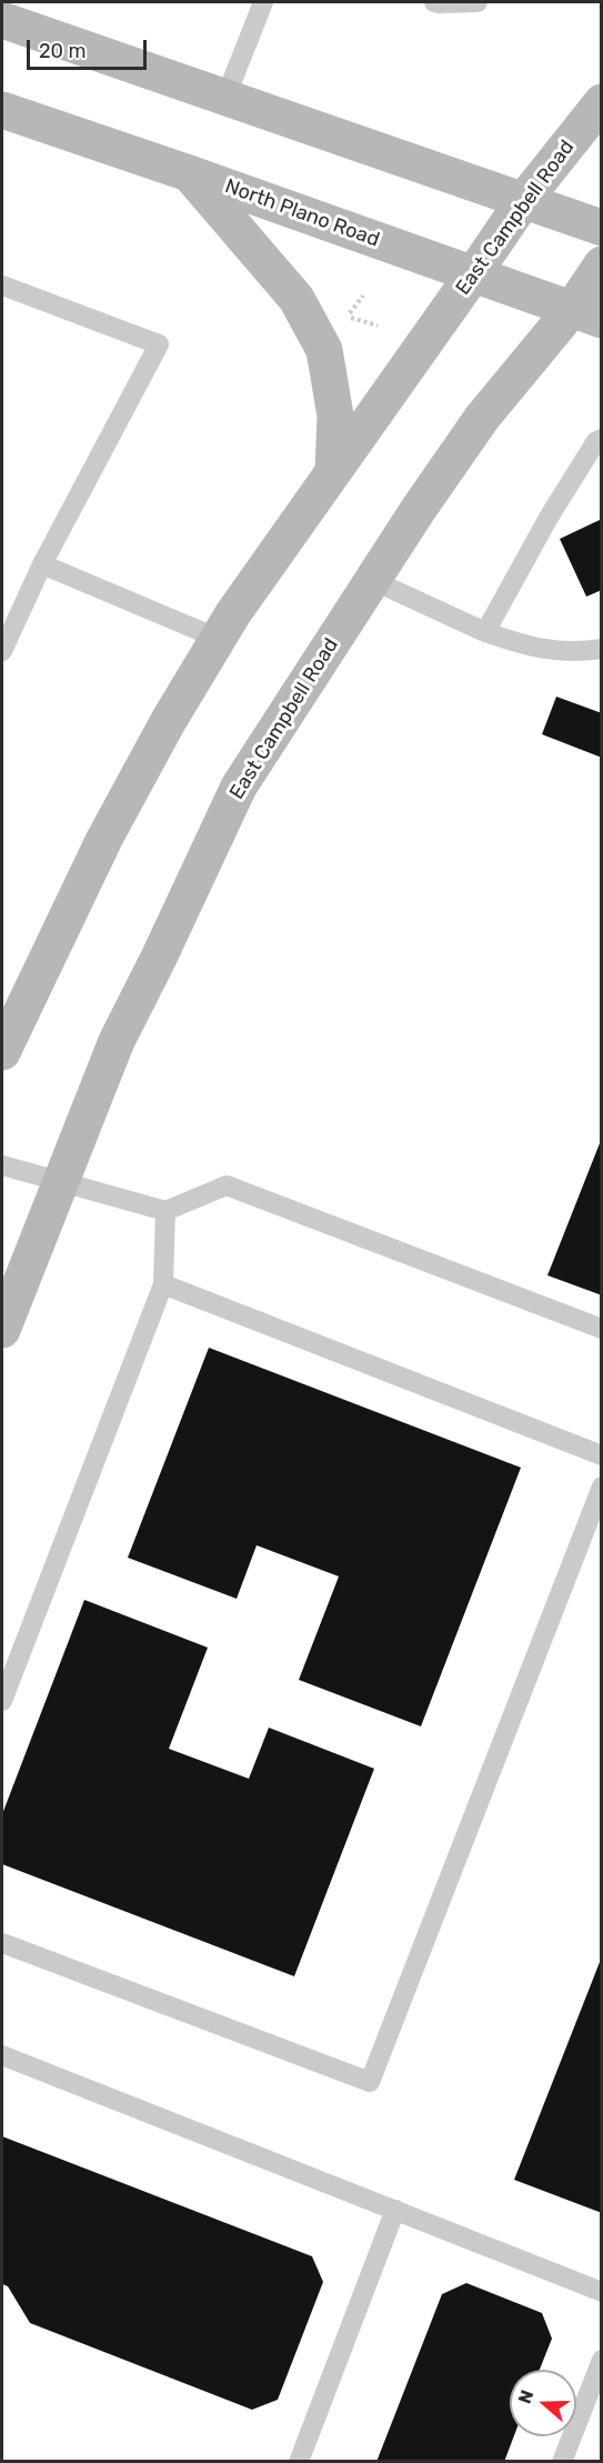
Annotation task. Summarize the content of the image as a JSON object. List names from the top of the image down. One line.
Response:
{"streets":{"main road":["North Plano Road","East Campbell Road"]},"crossings":[["North Plano Road","East Campbell Road"]],"scale_bar":"20 m","north":"left"}
